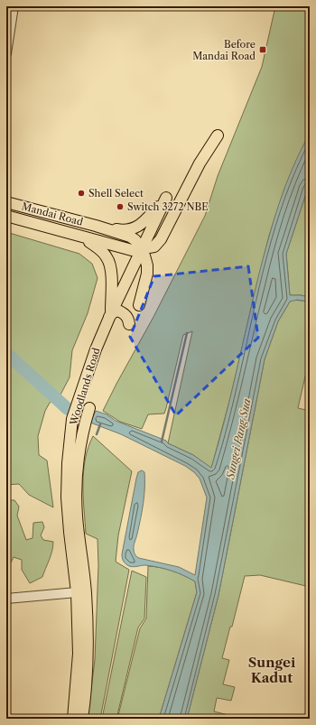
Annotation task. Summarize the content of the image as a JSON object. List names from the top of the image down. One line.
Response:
{"streets":{"main road":["Mandai Road","Woodlands Road"]},"crossings":[["Mandai Road","Woodlands Road"]],"districts":["Sungei Kadut"],"water":["Sungei Pang Sua"],"places":{"transit":["Before Mandai Road"],"other":["Shell Select","Switch 3272 NBE"]}}
